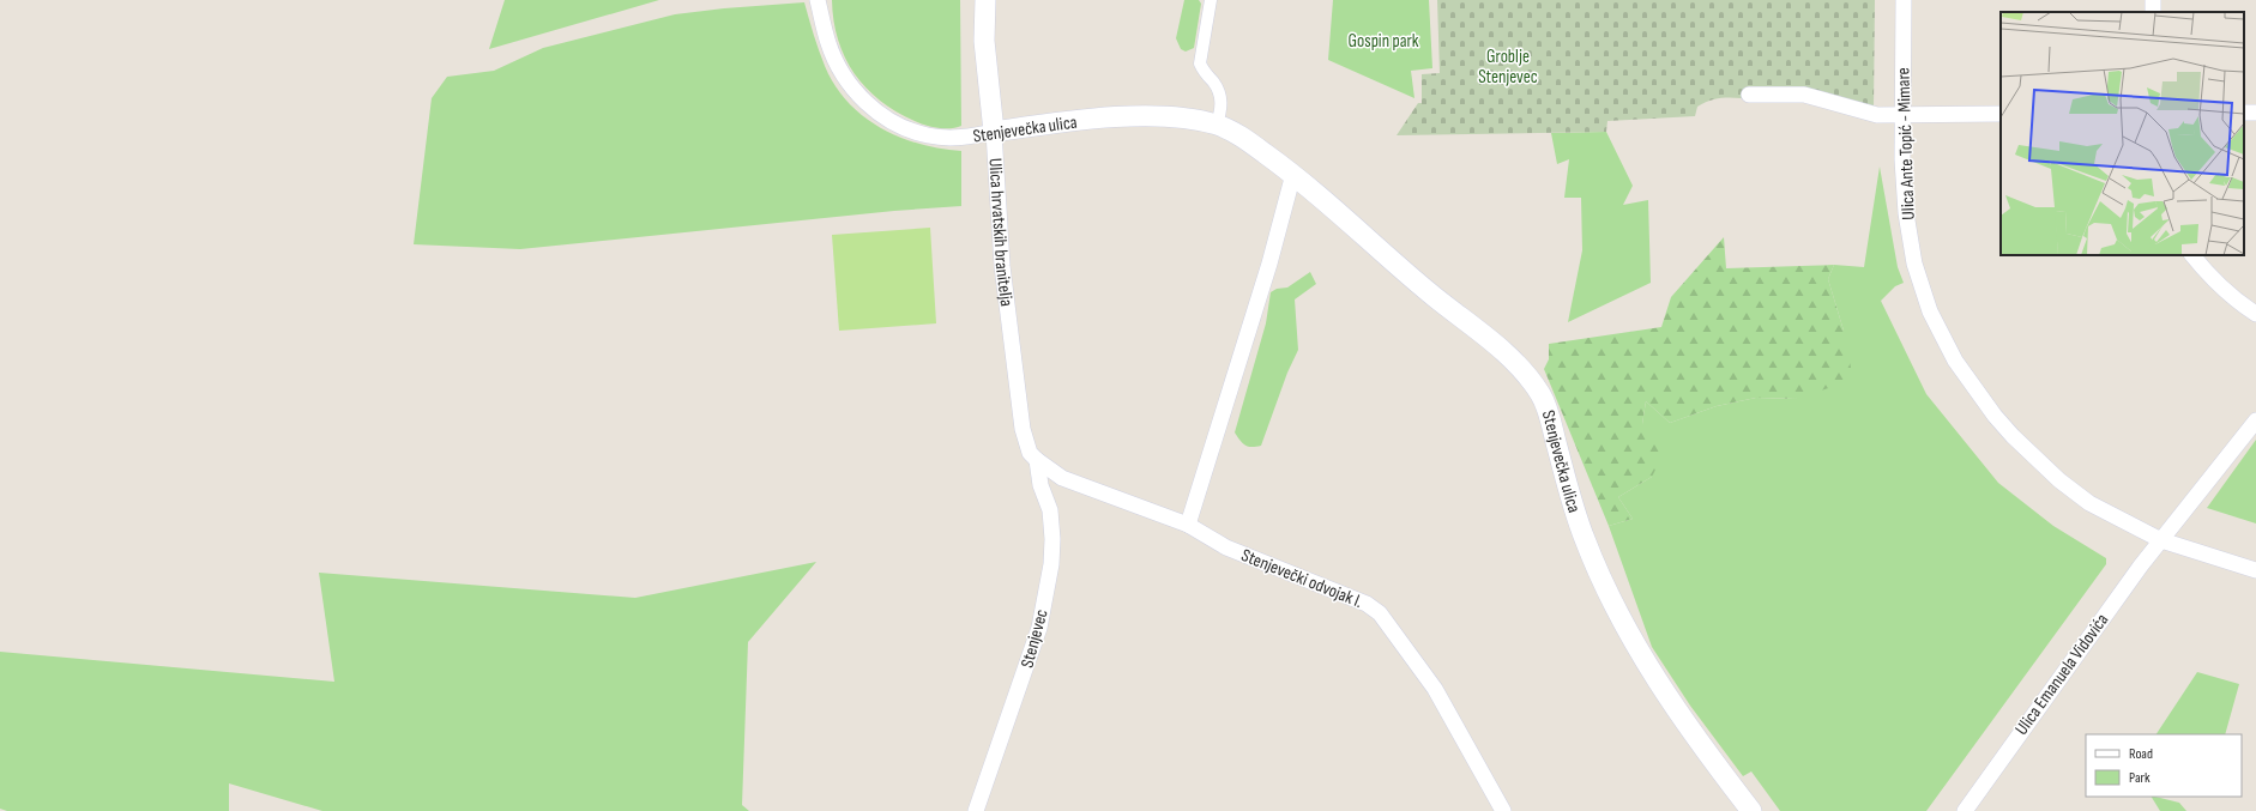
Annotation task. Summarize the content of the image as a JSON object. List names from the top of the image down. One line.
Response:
{"streets":{"street":["Stenjevečka ulica","Ulica Ante Topić - Mimare","Ulica hrvatskih branitelja","Stenjevečki odvojak I.","Stenjevec","Ulica Emanuela Vidovića"]},"crossings":[["Stenjevečka ulica","Ulica hrvatskih branitelja"],["Ulica Ante Topić - Mimare","Ulica Emanuela Vidovića"],["Ulica hrvatskih branitelja","Stenjevečki odvojak I."],["Ulica hrvatskih branitelja","Stenjevec"],["Stenjevečki odvojak I.","Stenjevec"]],"parks":["Gospin park","Groblje Stenjevec"],"legend":["Road","Park"]}
